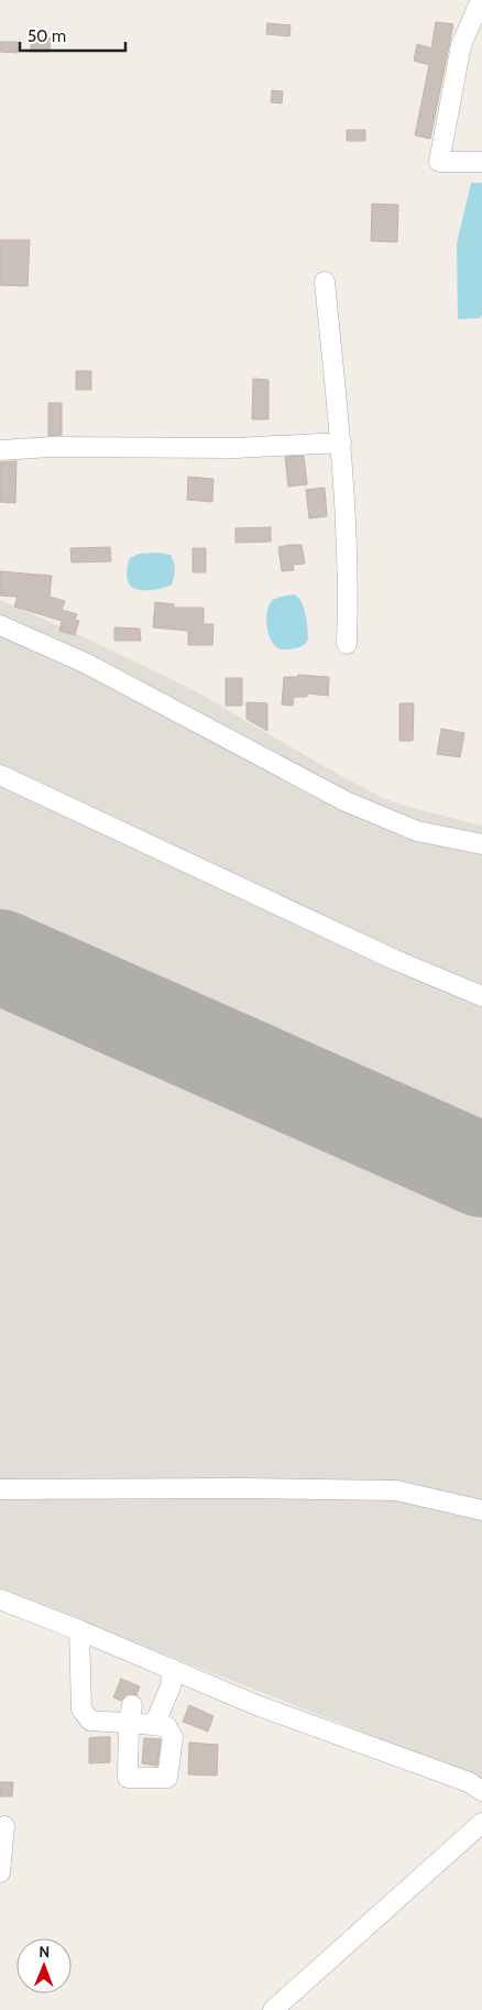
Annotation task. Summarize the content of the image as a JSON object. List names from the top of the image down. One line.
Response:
{"scale_bar":"50 m","north":"top"}
